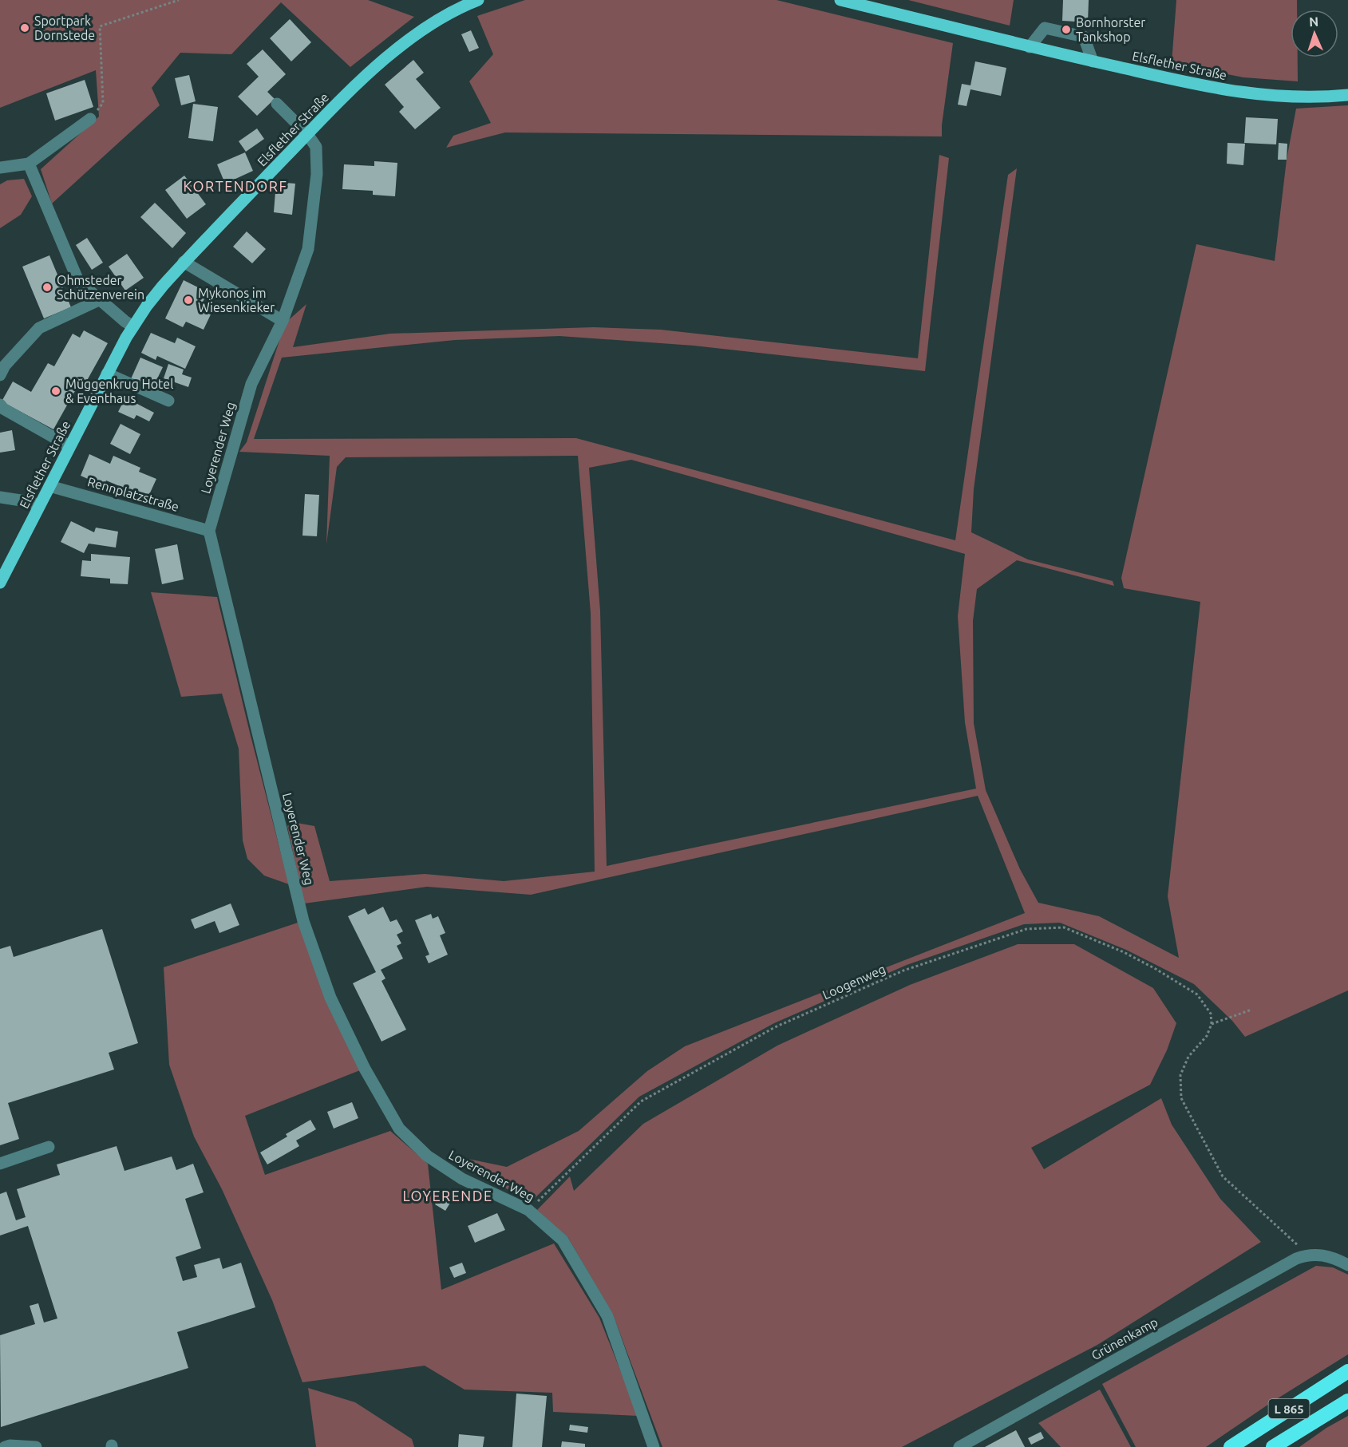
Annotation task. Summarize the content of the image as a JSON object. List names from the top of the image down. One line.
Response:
{"streets":{"highway":["L 865"],"main road":["Elsflether Straße"],"street":["Loyerender Weg","Rennplatzstraße","Grünenkamp"],"path":["Loogenweg"]},"crossings":[["Elsflether Straße","Loyerender Weg"],["Elsflether Straße","Rennplatzstraße"],["Loyerender Weg","Rennplatzstraße"],["Loyerender Weg","Loogenweg"]],"districts":["KORTENDORF","LOYERENDE"],"places":["Sportpark Dornstede","Bornhorster Tankshop","Ohmsteder Schützenverein","Mykonos im Wiesenkieker","Müggenkrug Hotel & Eventhaus"],"north":"top"}
